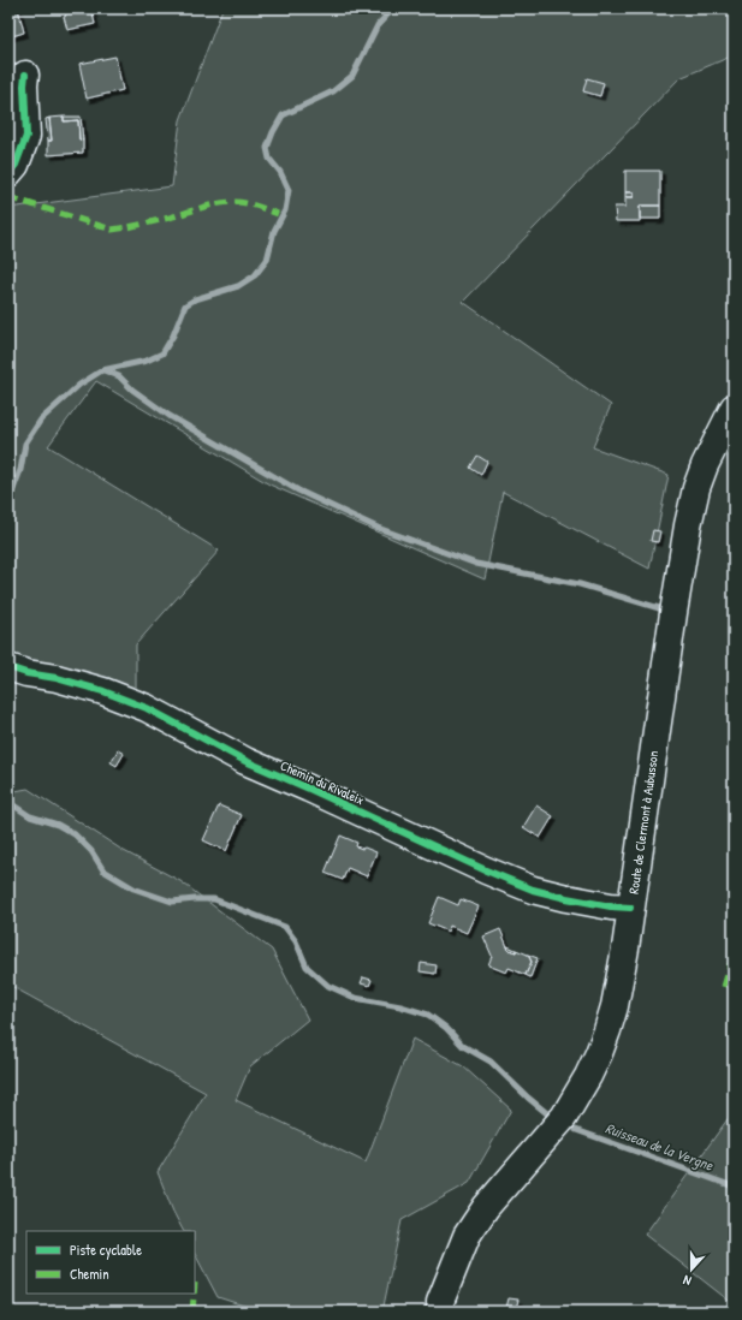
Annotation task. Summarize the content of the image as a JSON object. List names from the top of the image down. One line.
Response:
{"streets":{"main road":["Chemin du Rivaleix","Route de Clermont à Aubusson"]},"crossings":[["Chemin du Rivaleix","Route de Clermont à Aubusson"]],"water":["Ruisseau de la Vergne"],"legend":["Piste cyclable","Chemin"],"north":"bottom"}
